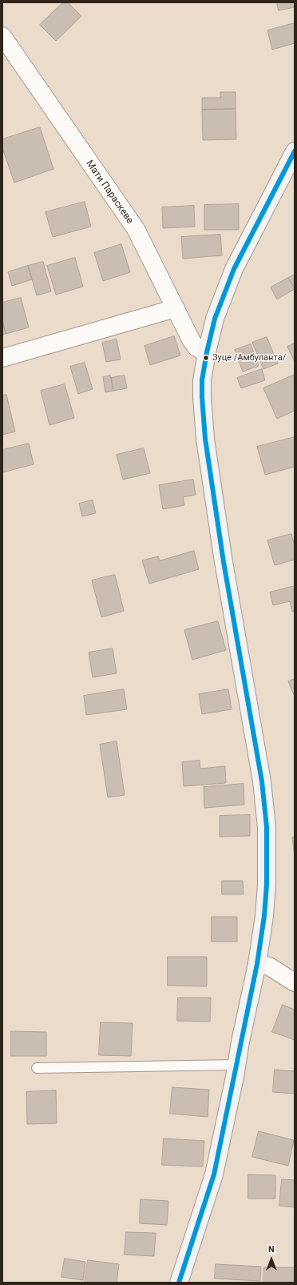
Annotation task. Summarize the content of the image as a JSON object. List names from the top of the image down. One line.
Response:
{"streets":{"street":["Мати Параскеве"]},"places":["Зуце /Амбуланта/"],"north":"top"}
